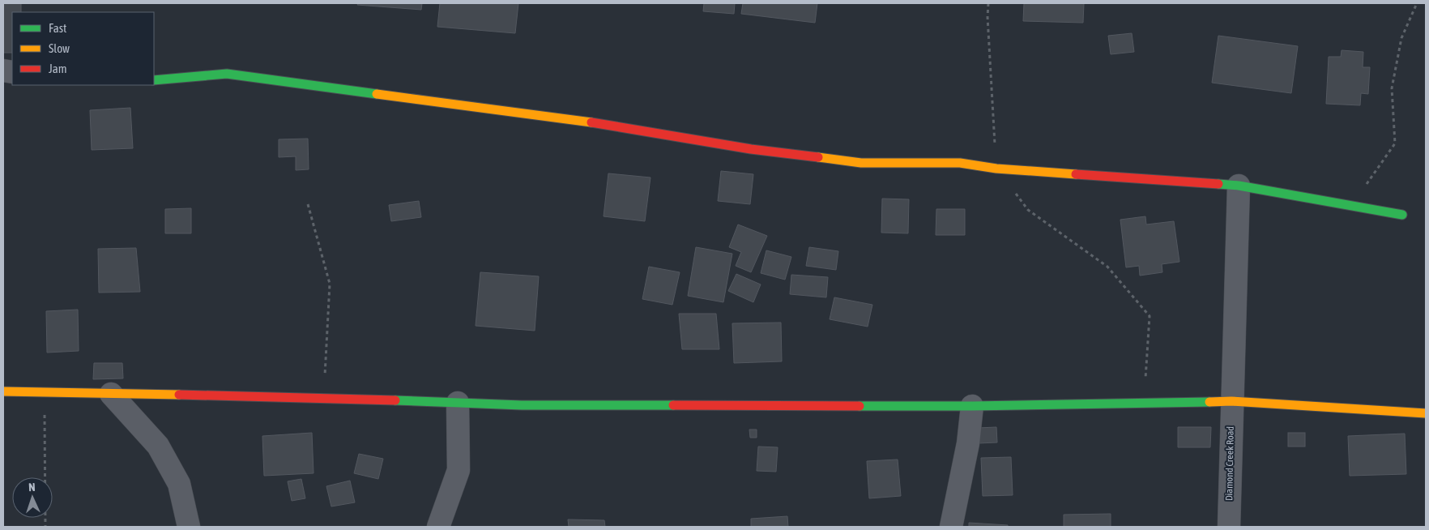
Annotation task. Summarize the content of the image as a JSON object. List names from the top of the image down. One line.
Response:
{"streets":{"street":["Diamond Creek Road"]},"legend":["Fast","Slow","Jam"],"north":"top"}
